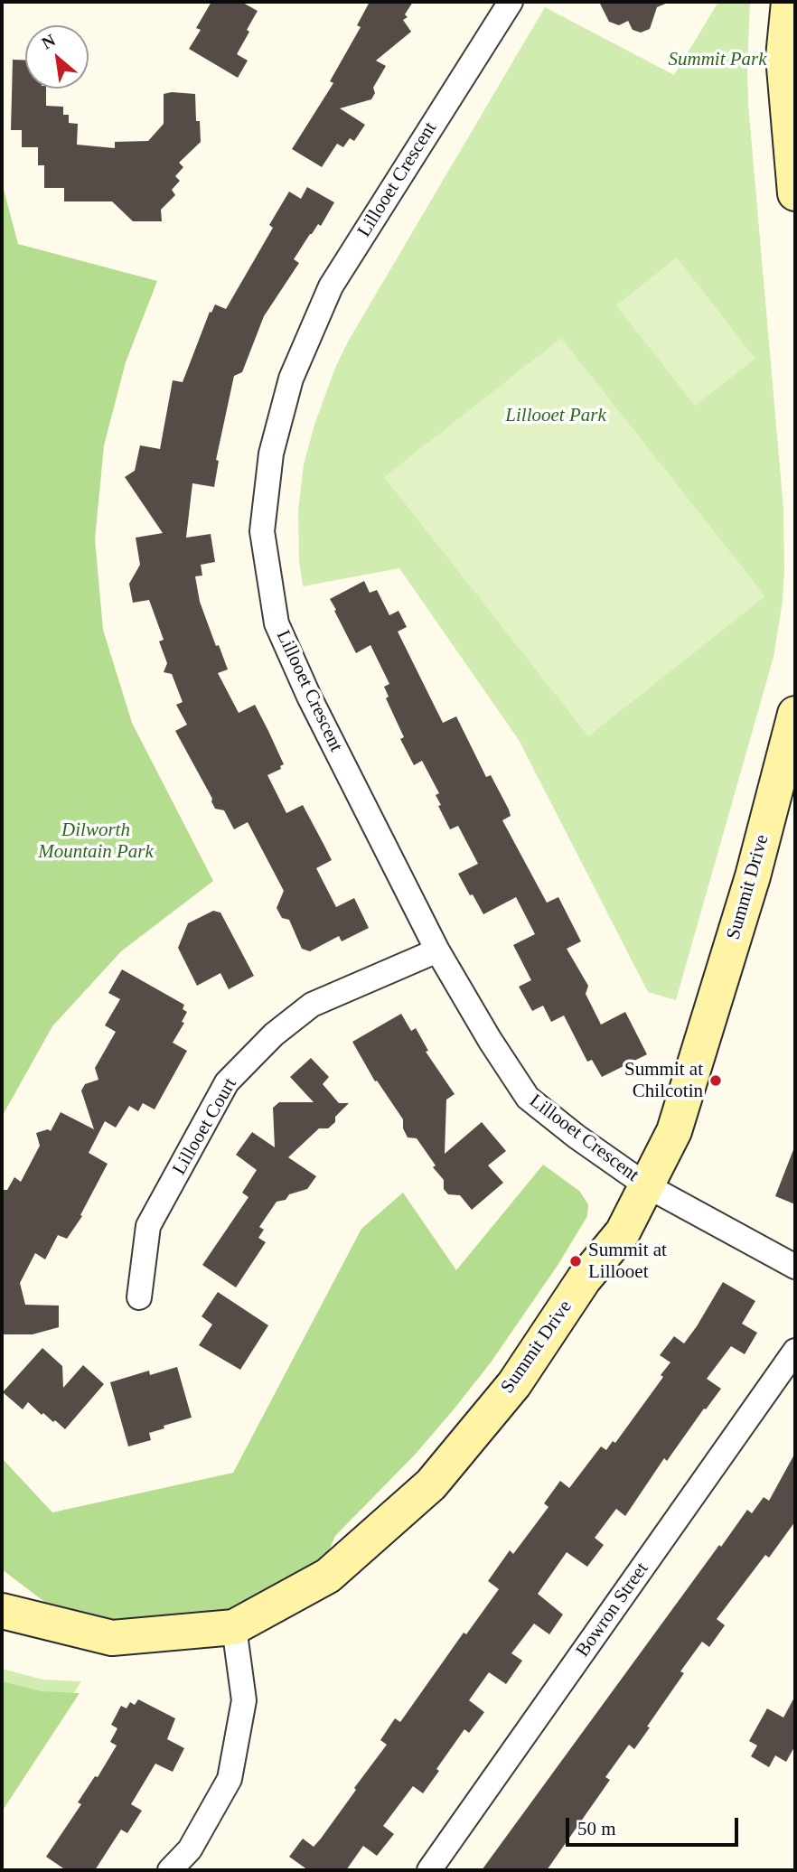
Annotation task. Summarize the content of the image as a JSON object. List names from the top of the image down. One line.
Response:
{"streets":{"street":["Lillooet Crescent","Summit Drive","Lillooet Court","Bowron Street"]},"crossings":[["Lillooet Crescent","Summit Drive"],["Lillooet Crescent","Lillooet Court"]],"parks":["Summit Park","Lillooet Park","Dilworth Mountain Park"],"places":["Summit at Chilcotin","Summit at Lillooet"],"scale_bar":"50 m","north":"top left"}
